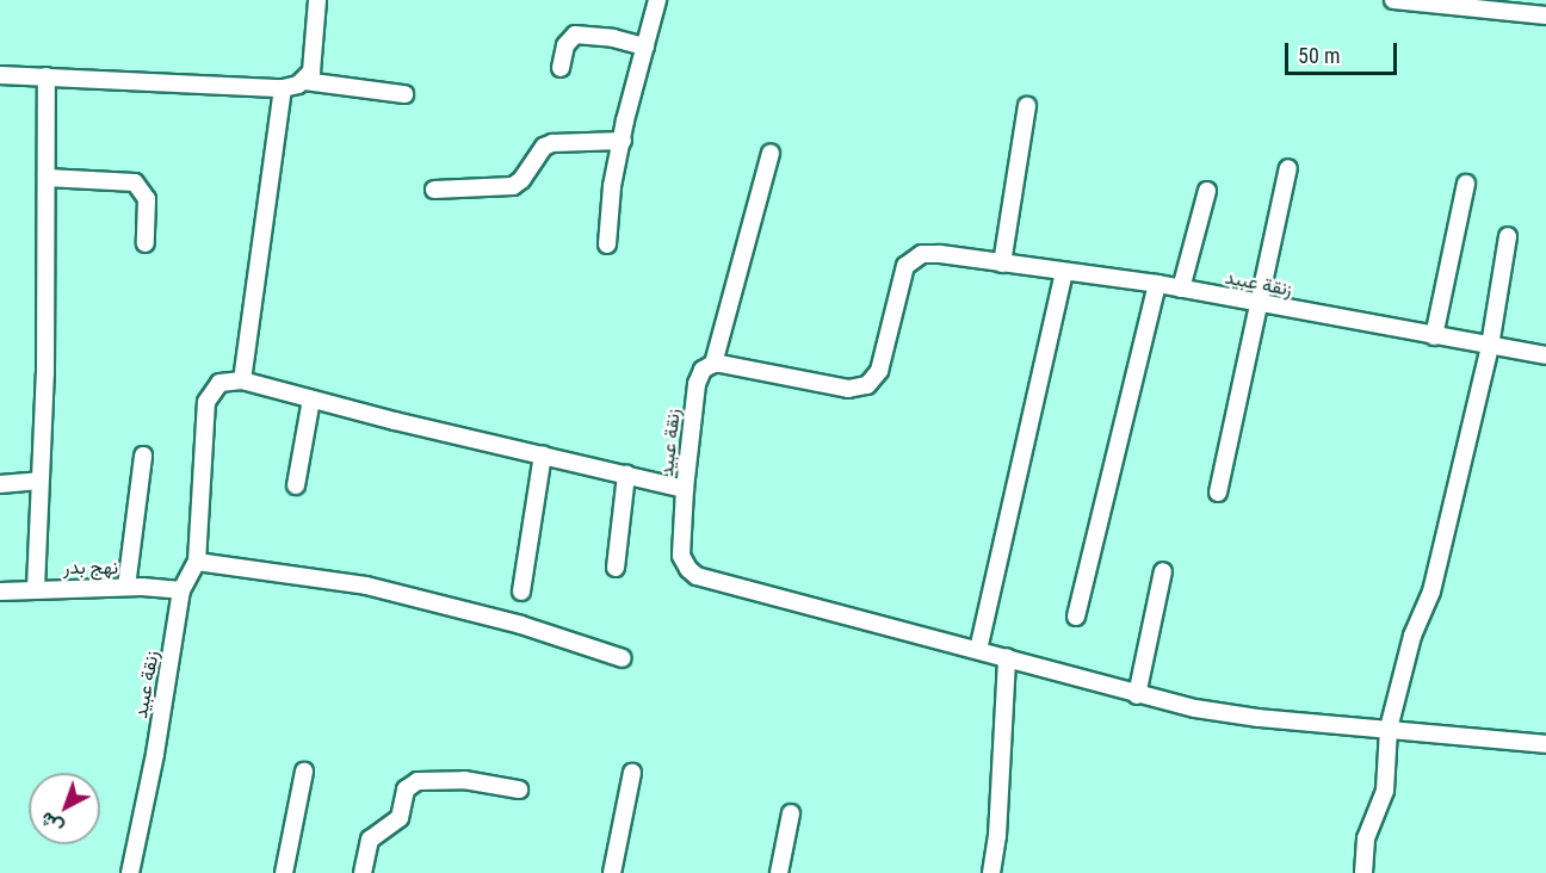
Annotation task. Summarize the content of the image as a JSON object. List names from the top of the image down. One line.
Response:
{"streets":{"street":["زنقة عبيد","نهج بدر"]},"crossings":[["زنقة عبيد","نهج بدر"]],"scale_bar":"50 m","north":"bottom left"}
